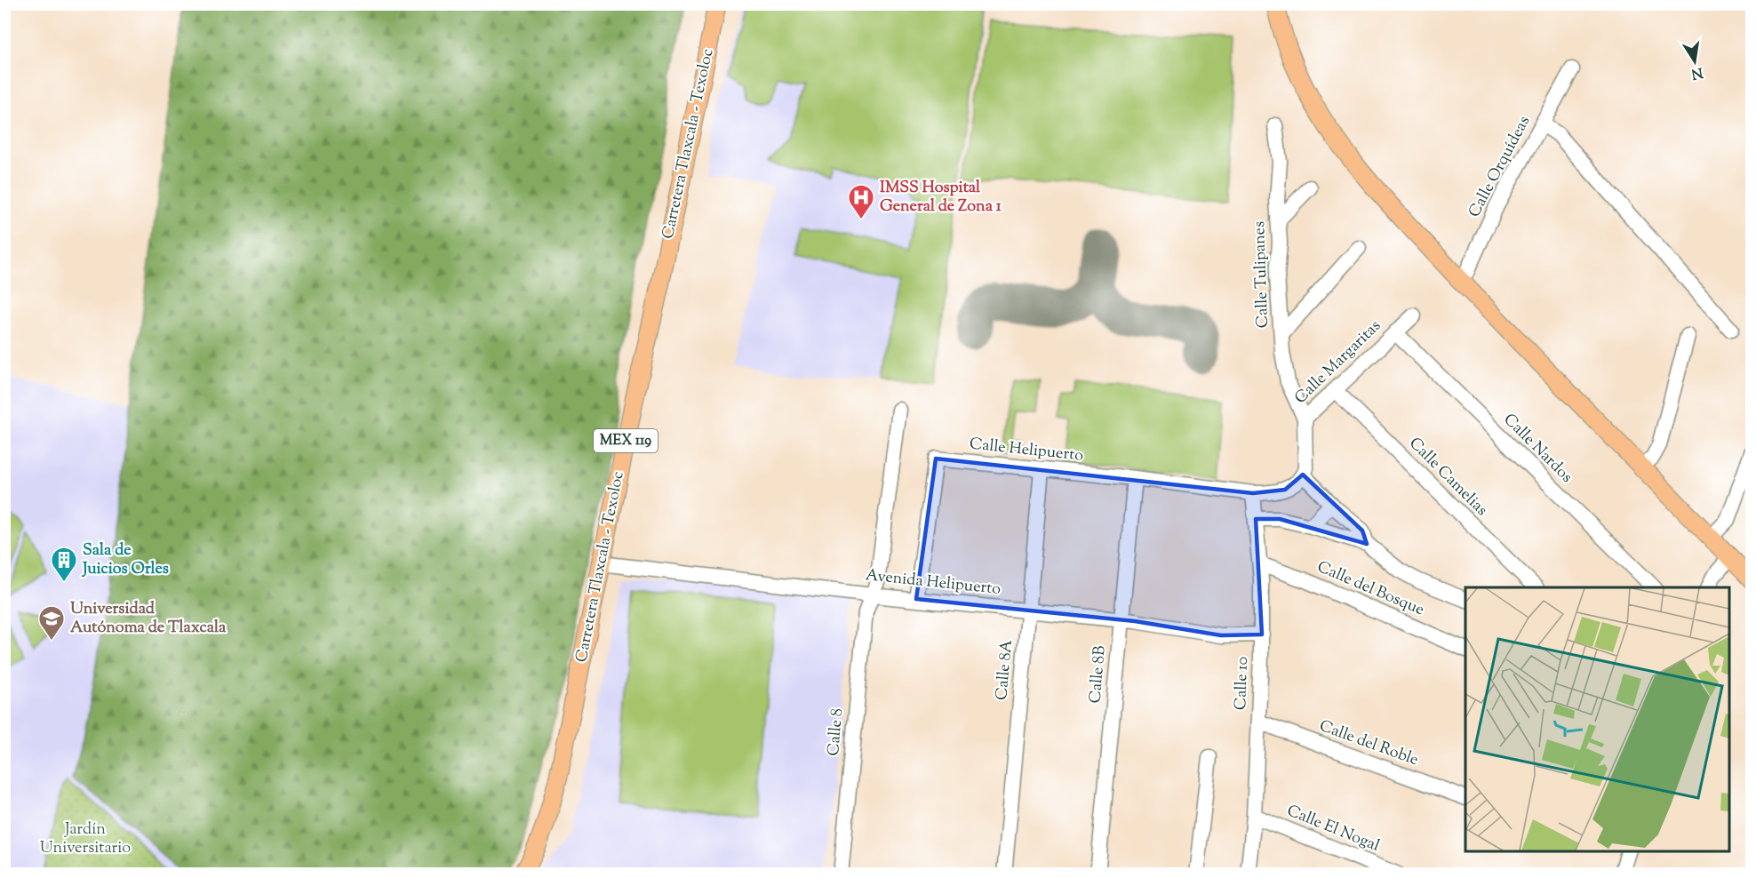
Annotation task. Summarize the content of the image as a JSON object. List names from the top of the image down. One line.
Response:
{"streets":{"main road":["Carretera Tlaxcala - Texoloc","MEX 119"],"street":["Calle Orquídeas","Calle Tulipanes","Calle Margaritas","Calle Nardos","Calle Helipuerto","Calle Camelias","Avenida Helipuerto","Calle del Bosque","Calle 8A","Calle 8B","Calle 10","Calle 8","Calle del Roble","Calle El Nogal"]},"crossings":[["Carretera Tlaxcala - Texoloc","Avenida Helipuerto"],["Calle Tulipanes","Calle Margaritas"],["Calle Margaritas","Calle Nardos"],["Calle Margaritas","Calle Camelias"],["Calle Helipuerto","Avenida Helipuerto"],["Calle Helipuerto","Calle 8A"],["Calle Helipuerto","Calle 8B"],["Calle Helipuerto","Calle 10"],["Avenida Helipuerto","Calle 8A"],["Avenida Helipuerto","Calle 8B"],["Avenida Helipuerto","Calle 10"],["Avenida Helipuerto","Calle 8"],["Calle del Bosque","Calle 10"],["Calle 10","Calle del Roble"],["Calle 10","Calle El Nogal"]],"parks":["Jardín Universitario"],"places":{"hospital":["IMSS Hospital General de Zona 1"],"building":["Sala de Juicios Orles"],"school or university":["Universidad Autónoma de Tlaxcala"]},"north":"bottom"}
